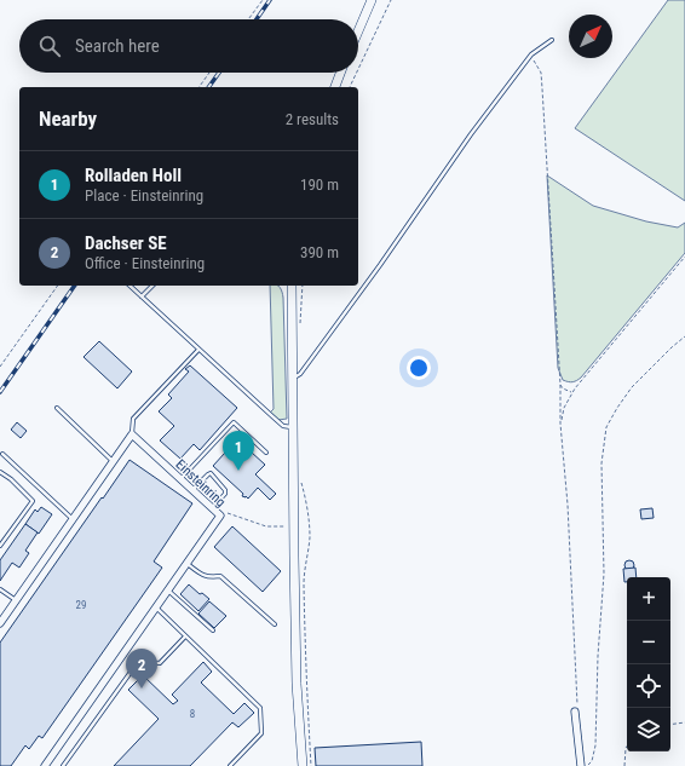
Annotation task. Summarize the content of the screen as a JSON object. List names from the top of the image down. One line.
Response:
{"streets":{"street":["Einsteinring"]},"house_numbers":["29","8"],"north":"top right","page":{"search":"Search here","heading":["Nearby","2 results"],"list":[{"mark":"1","name":"Rolladen Holl","note":"Place · Einsteinring","value":"190 m"},{"mark":"2","name":"Dachser SE","note":"Office · Einsteinring","value":"390 m"}],"pins":["1","2"],"map_buttons":["+","−"]}}
